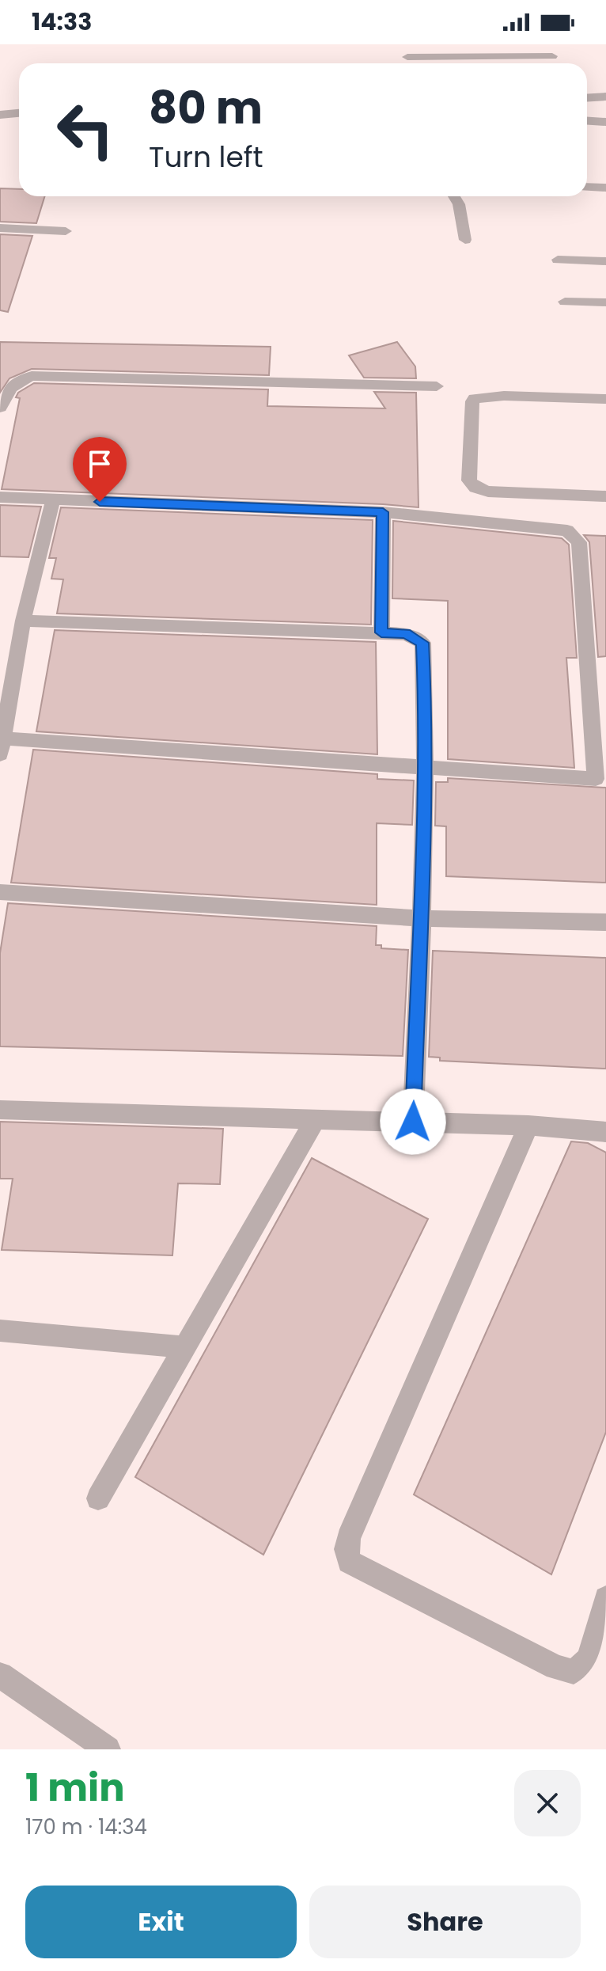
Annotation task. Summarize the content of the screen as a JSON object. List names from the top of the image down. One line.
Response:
{"page":{"status":"14:33","turn":["80 m","Turn left"],"heading":["1 min","170 m · 14:34"],"buttons":["Exit","Share"]}}
